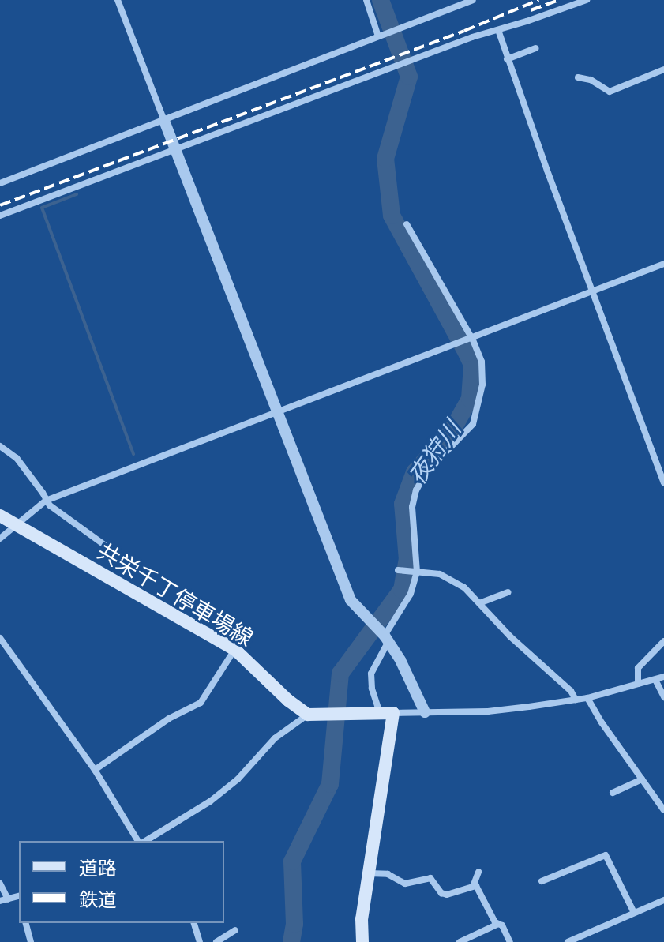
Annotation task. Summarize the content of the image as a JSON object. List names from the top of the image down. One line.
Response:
{"streets":{"main road":["共栄千丁停車場線"]},"water":["夜狩川"],"legend":["道路","鉄道"]}
